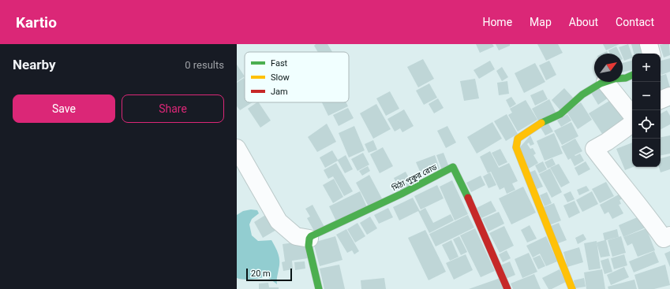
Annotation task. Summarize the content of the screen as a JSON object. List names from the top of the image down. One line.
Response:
{"streets":{"street":["মিঠা পুকুর রোড"]},"legend":["Fast","Slow","Jam"],"scale_bar":"20 m","north":"top right","page":{"header":"Kartio","nav":["Home","Map","About","Contact"],"heading":["Nearby","0 results"],"map_buttons":["+","−"],"buttons":["Save","Share"],"scale":"20 m"}}
